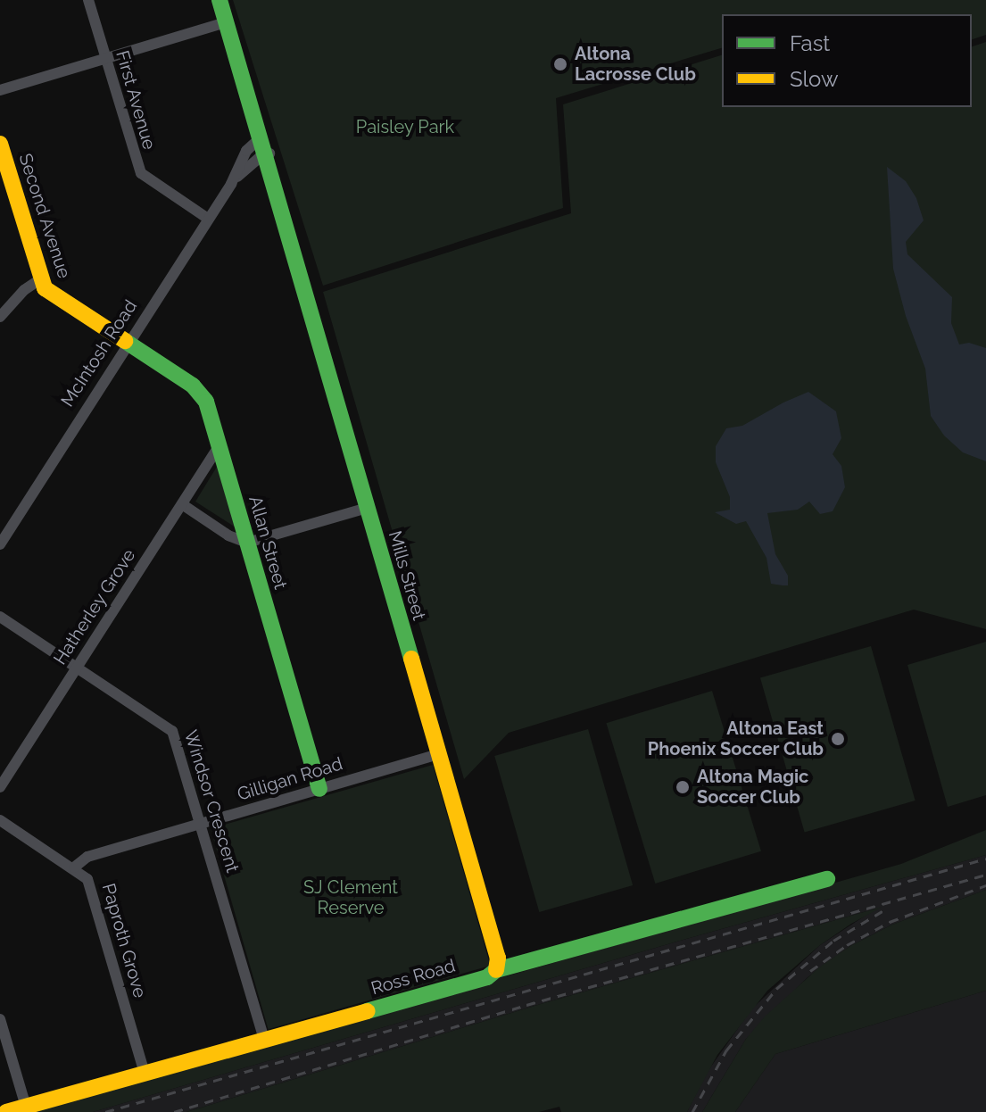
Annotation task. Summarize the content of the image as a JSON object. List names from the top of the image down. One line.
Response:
{"streets":{"street":["First Avenue","Second Avenue","McIntosh Road","Allan Street","Mills Street","Hatherley Grove","Gilligan Road","Windsor Crescent","Paproth Grove","Ross Road"]},"crossings":[["First Avenue","McIntosh Road"],["Second Avenue","McIntosh Road"],["Second Avenue","Allan Street"],["McIntosh Road","Allan Street"],["McIntosh Road","Mills Street"],["Allan Street","Hatherley Grove"],["Allan Street","Gilligan Road"],["Mills Street","Gilligan Road"],["Mills Street","Ross Road"],["Hatherley Grove","Windsor Crescent"],["Gilligan Road","Windsor Crescent"],["Gilligan Road","Paproth Grove"],["Windsor Crescent","Ross Road"],["Paproth Grove","Ross Road"]],"parks":["Paisley Park","SJ Clement Reserve"],"places":["Altona Lacrosse Club","Altona East Phoenix Soccer Club","Altona Magic Soccer Club"],"legend":["Fast","Slow"]}
